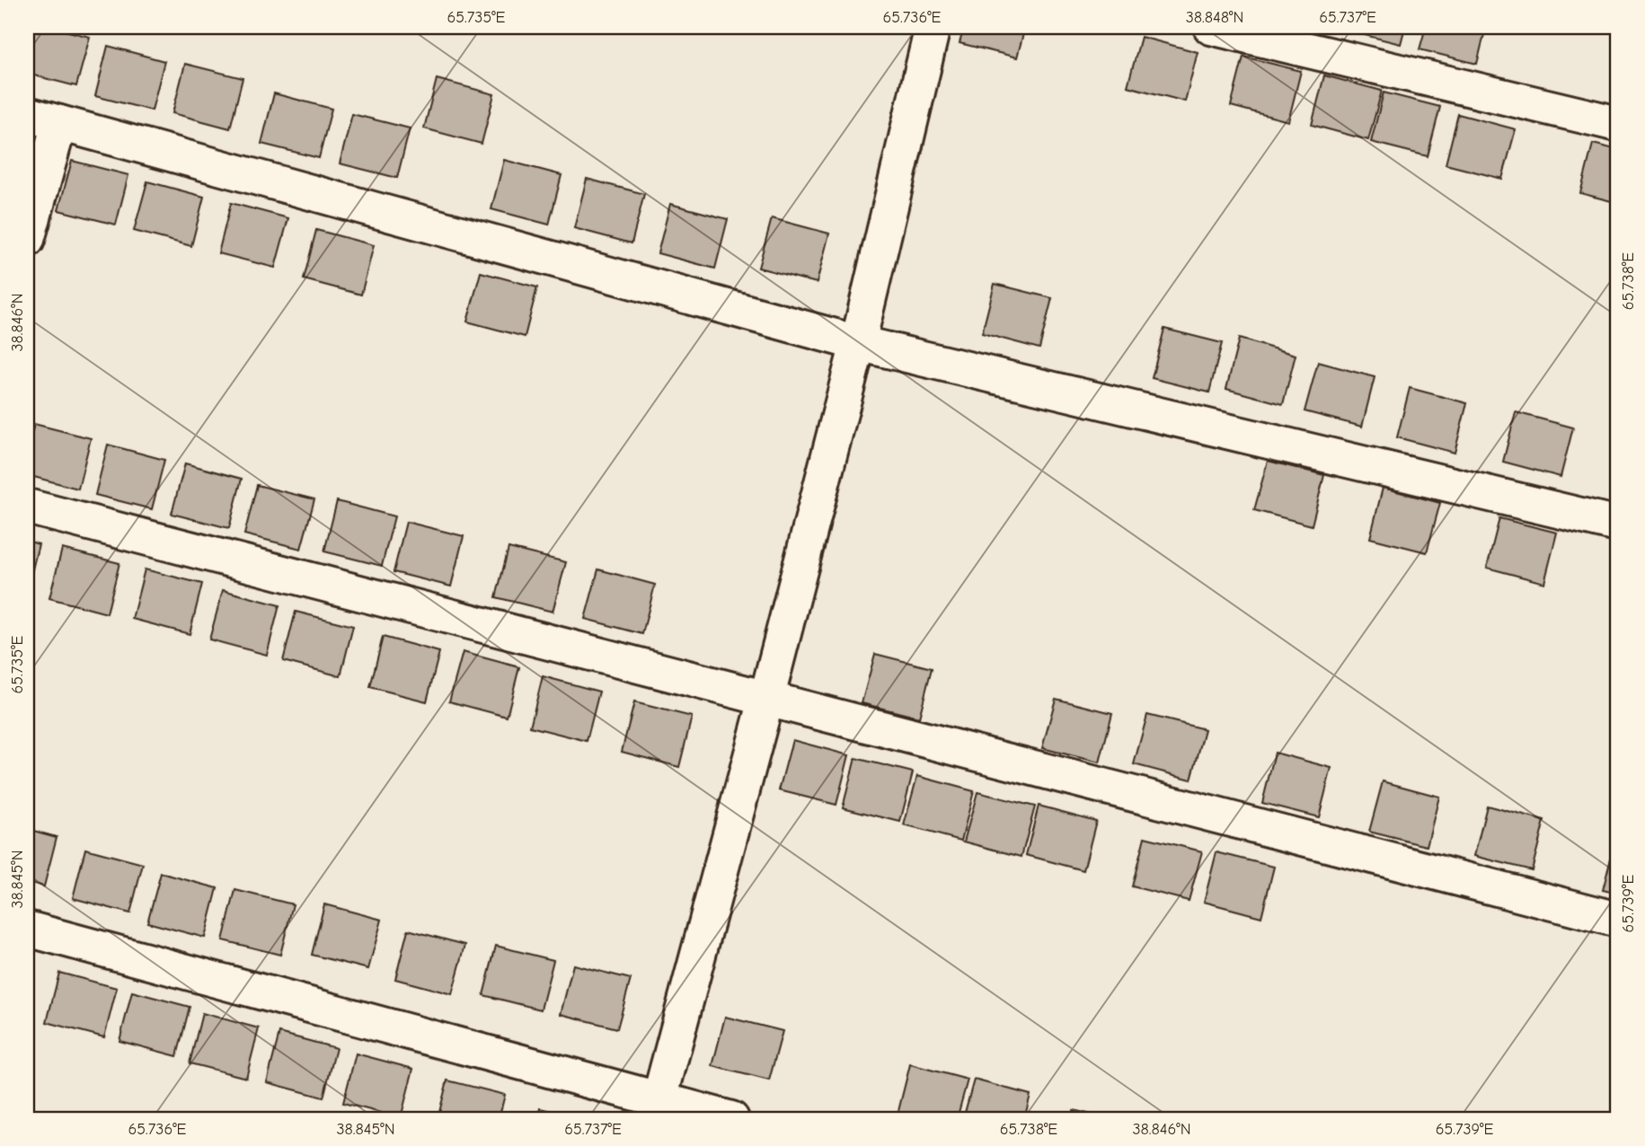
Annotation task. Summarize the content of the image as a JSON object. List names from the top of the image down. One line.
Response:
{"coordinates":["65.735°E","65.736°E","38.848°N","65.737°E","65.738°E","38.846°N","38.845°N","65.739°E"]}
